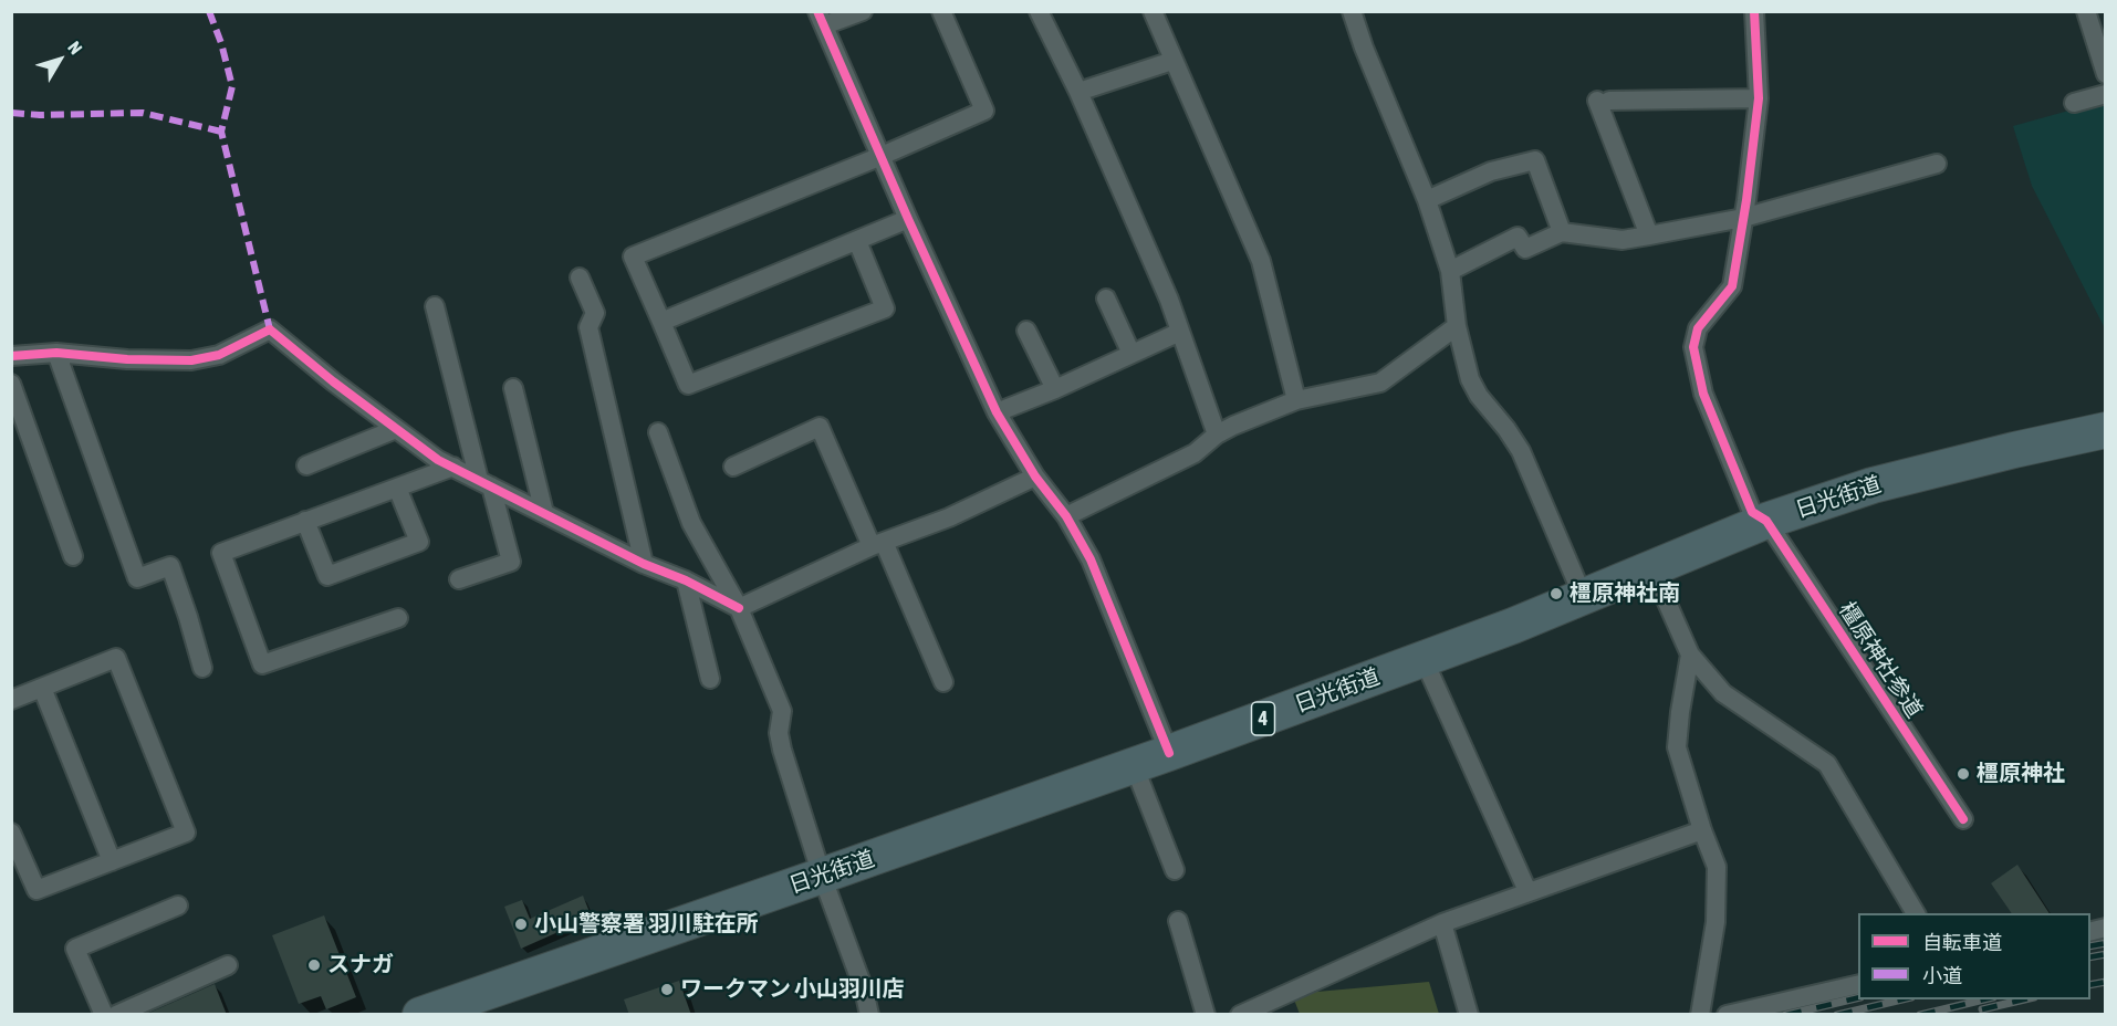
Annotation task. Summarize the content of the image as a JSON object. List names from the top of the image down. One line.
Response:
{"streets":{"highway":["日光街道","4"],"street":["橿原神社参道"]},"crossings":[["日光街道","橿原神社参道"]],"places":["橿原神社南","橿原神社","小山警察署 羽川駐在所","スナガ","ワークマン 小山羽川店"],"legend":["自転車道","小道"],"north":"top right"}
